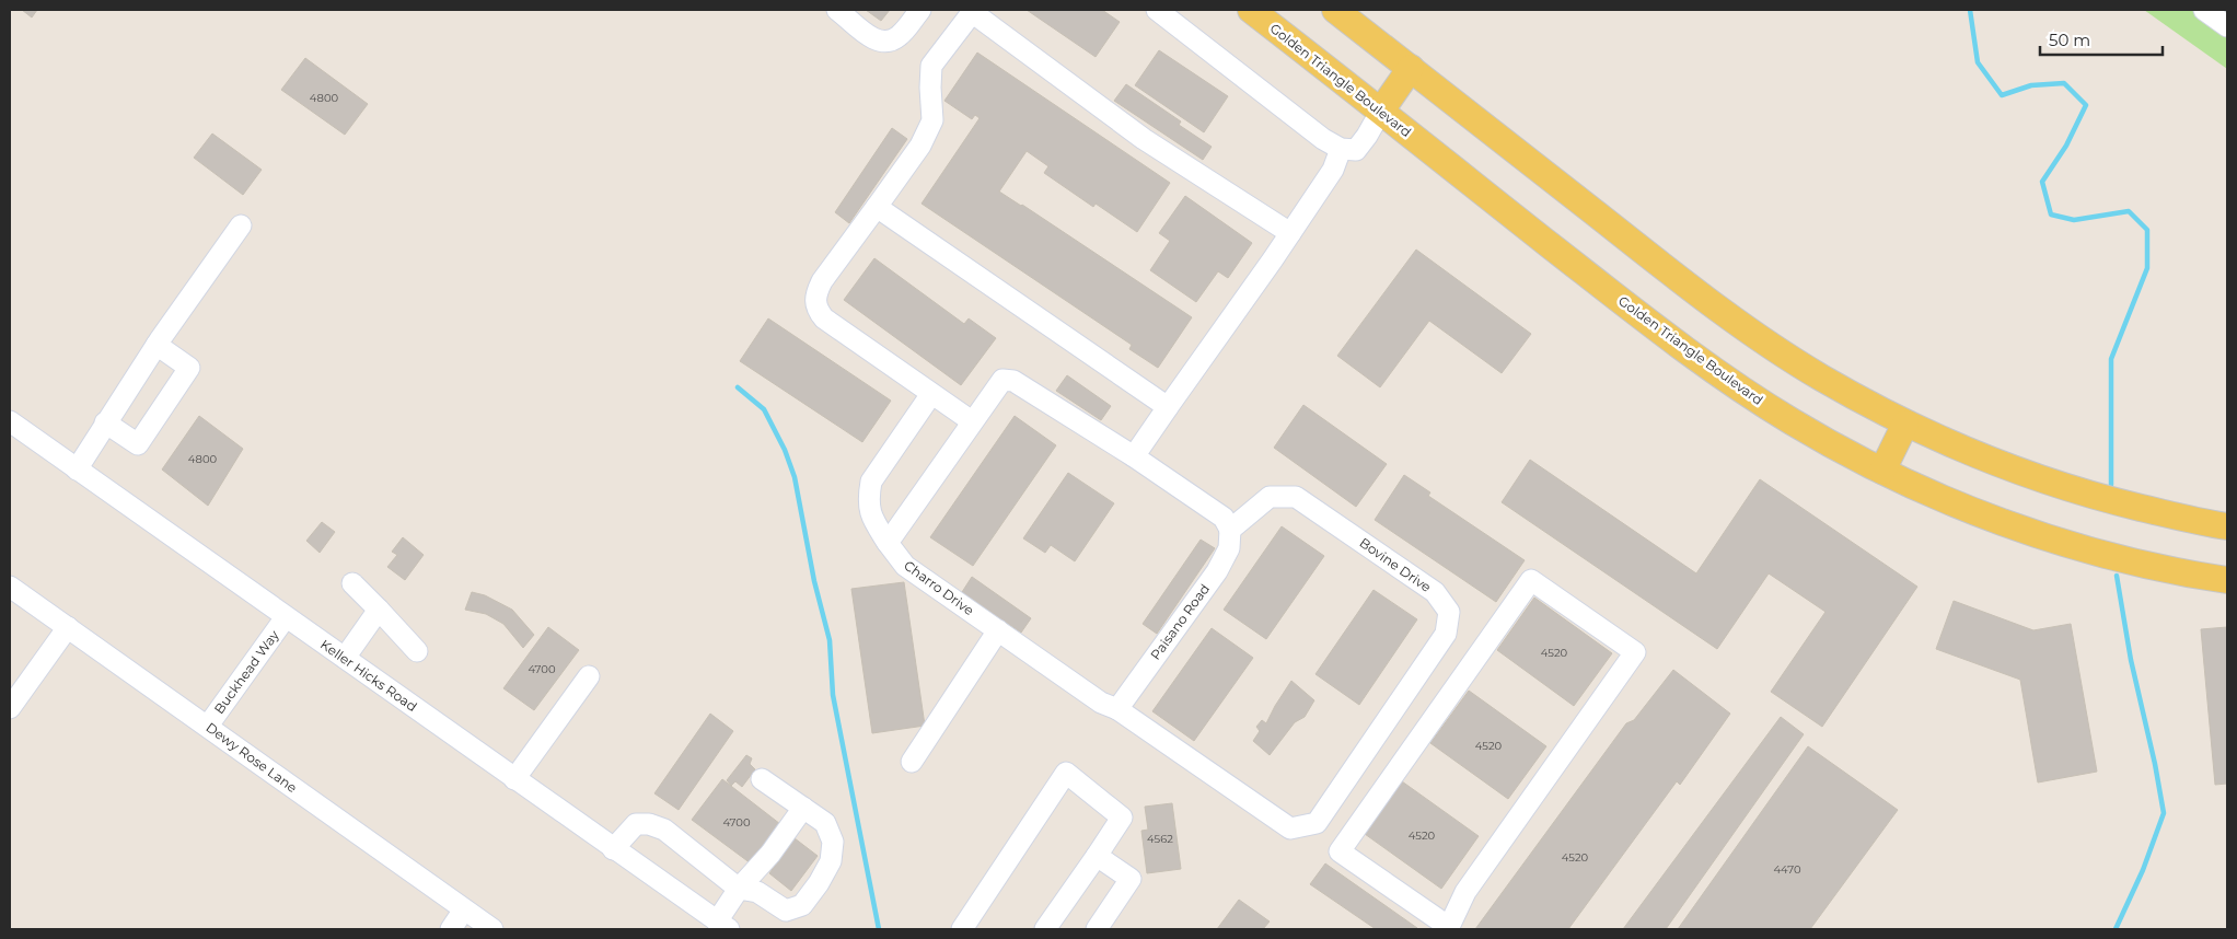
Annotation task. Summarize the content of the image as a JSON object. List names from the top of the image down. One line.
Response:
{"streets":{"main road":["Golden Triangle Boulevard"],"street":["Bovine Drive","Charro Drive","Paisano Road","Buckhead Way","Keller Hicks Road","Dewy Rose Lane"]},"crossings":[["Bovine Drive","Charro Drive"],["Bovine Drive","Paisano Road"],["Charro Drive","Paisano Road"],["Buckhead Way","Keller Hicks Road"],["Buckhead Way","Dewy Rose Lane"]],"house_numbers":["4800","4800","4520","4700","4520","4700","4520","4562","4520","4470"],"scale_bar":"50 m"}
